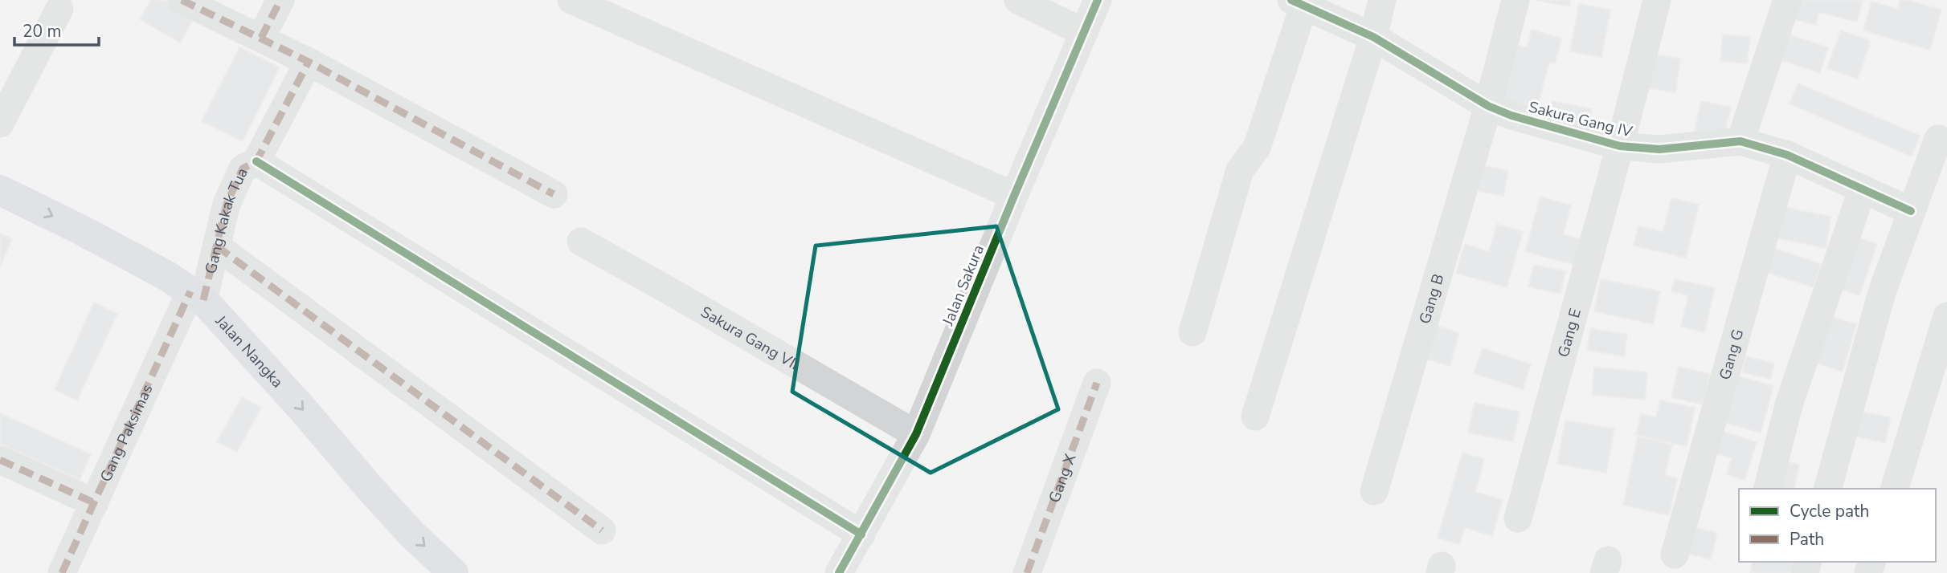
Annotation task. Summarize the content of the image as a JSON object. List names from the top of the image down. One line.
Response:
{"streets":{"main road":["Jalan Nangka"],"street":["Sakura Gang IV","Gang Kakak Tua","Jalan Sakura","Gang B","Gang E","Sakura Gang VII","Gang G","Gang Paksimas","Gang X"]},"crossings":[["Sakura Gang IV","Gang B"],["Sakura Gang IV","Gang E"],["Sakura Gang IV","Gang G"],["Gang Kakak Tua","Jalan Nangka"],["Gang Kakak Tua","Gang Paksimas"],["Jalan Sakura","Sakura Gang VII"],["Jalan Nangka","Gang Paksimas"]],"one_way":["Jalan Nangka"],"legend":["Cycle path","Path"],"scale_bar":"20 m"}
